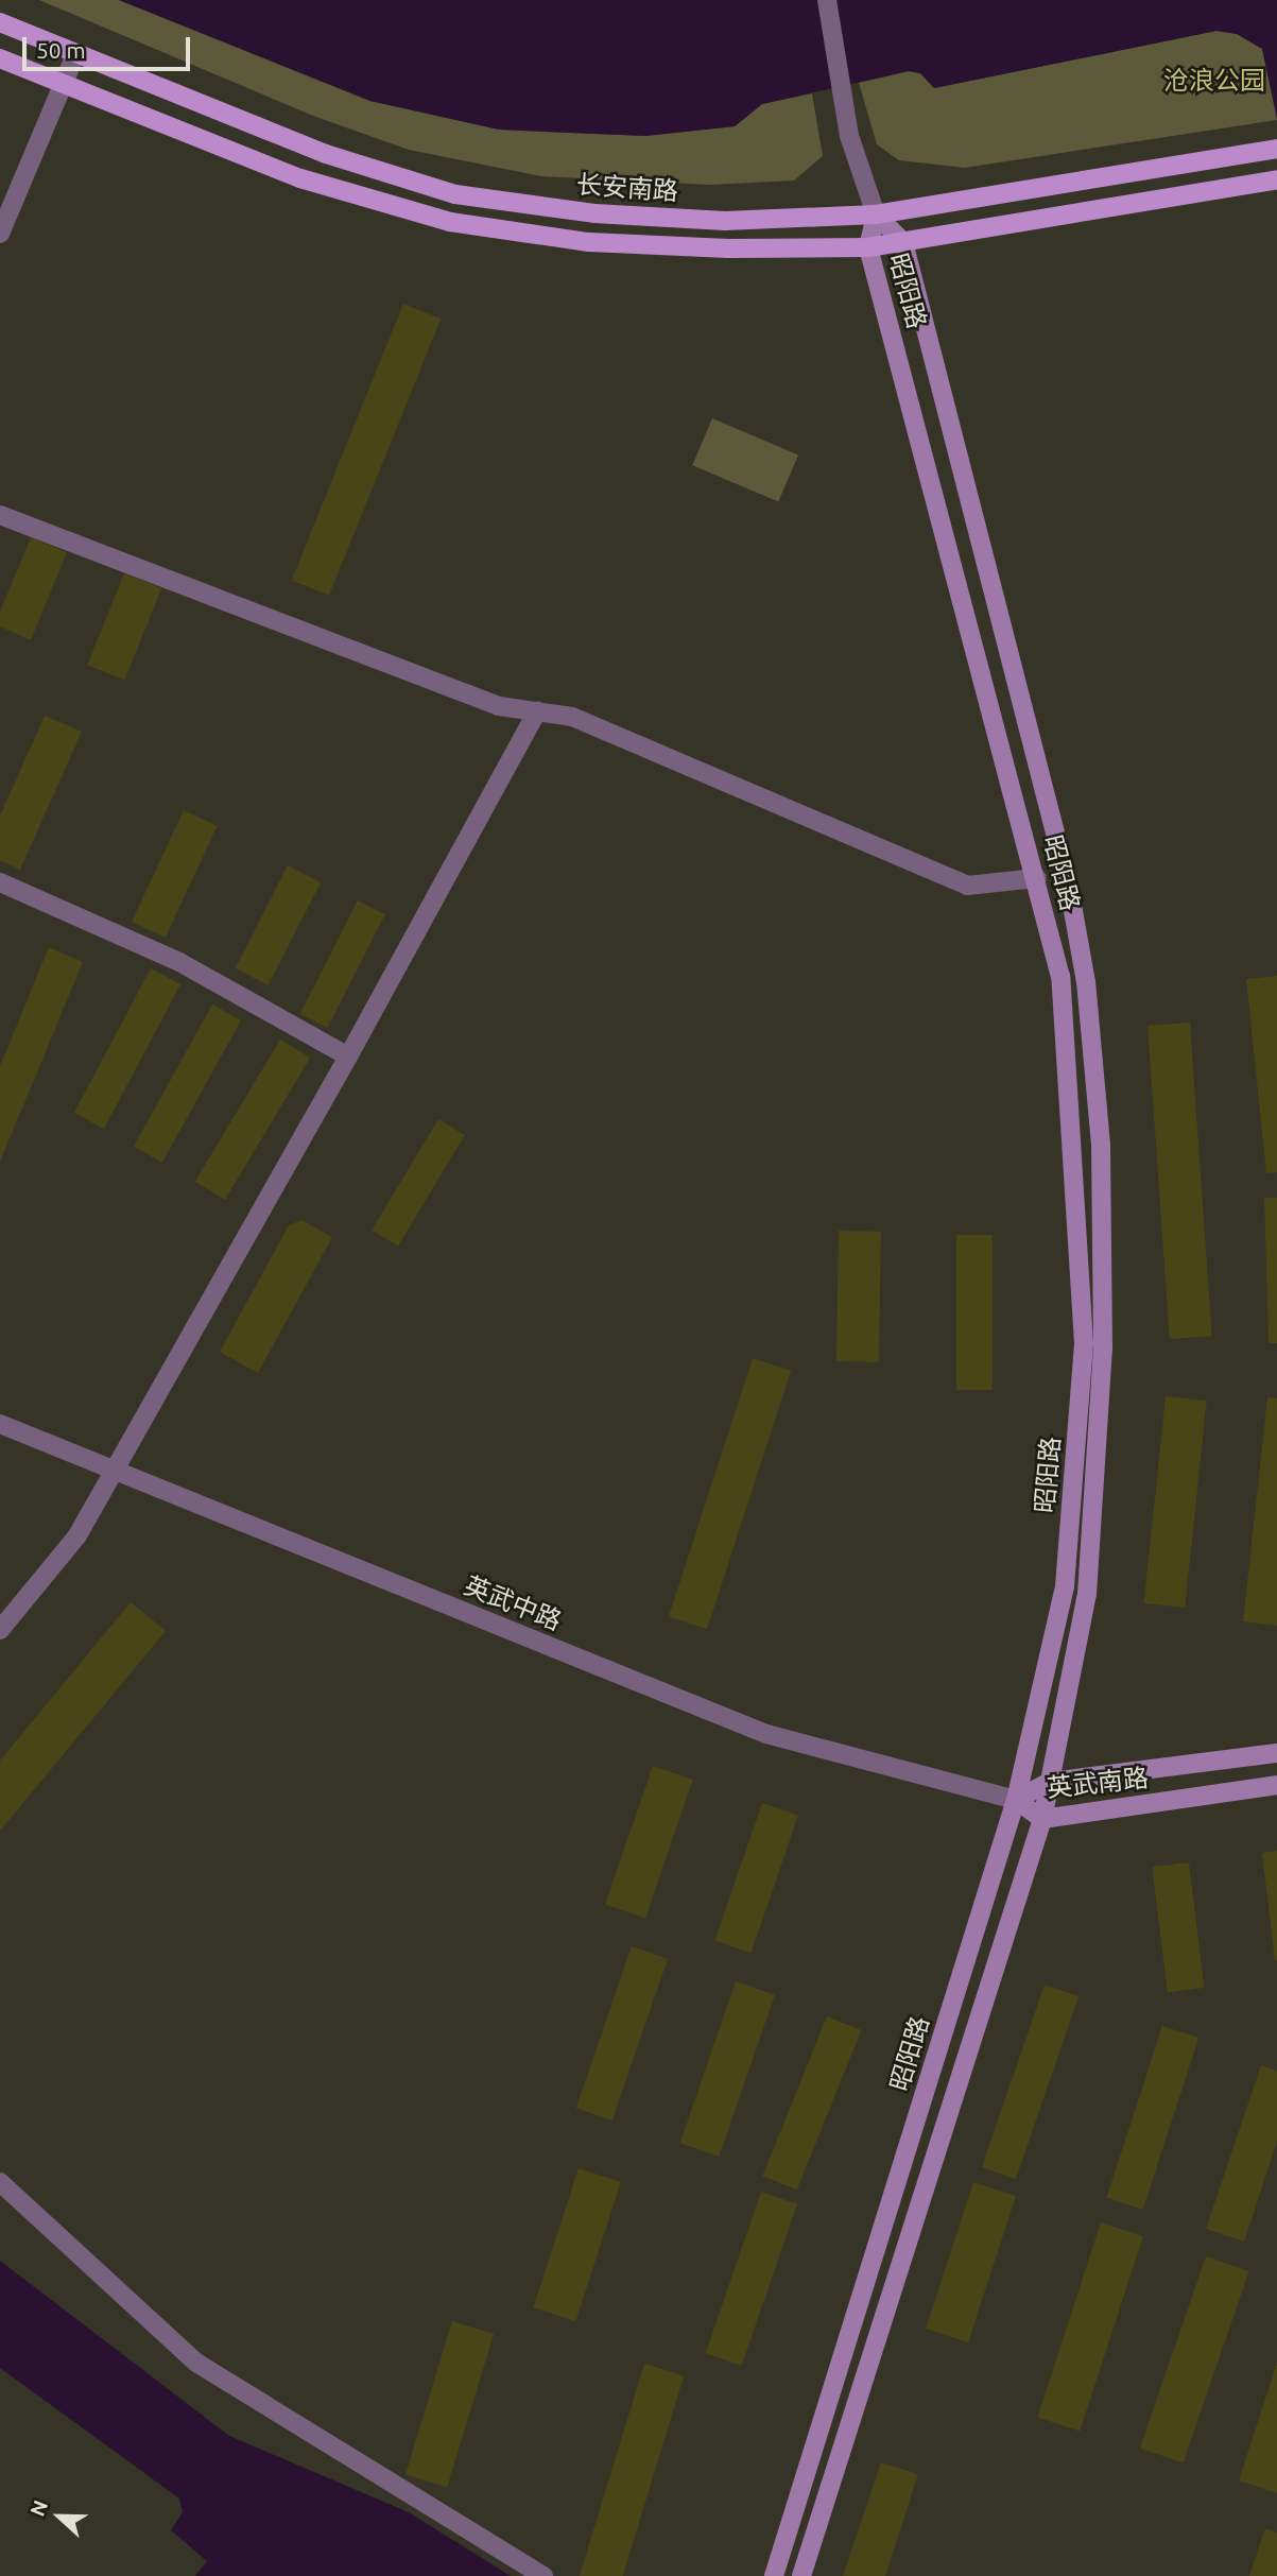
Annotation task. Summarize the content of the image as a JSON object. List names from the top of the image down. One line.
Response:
{"streets":{"main road":["长安南路","昭阳路","英武南路"],"street":["英武中路"]},"crossings":[["长安南路","昭阳路"],["昭阳路","英武中路"],["昭阳路","英武南路"],["英武中路","英武南路"]],"parks":["沧浪公园"],"scale_bar":"50 m","north":"left"}
